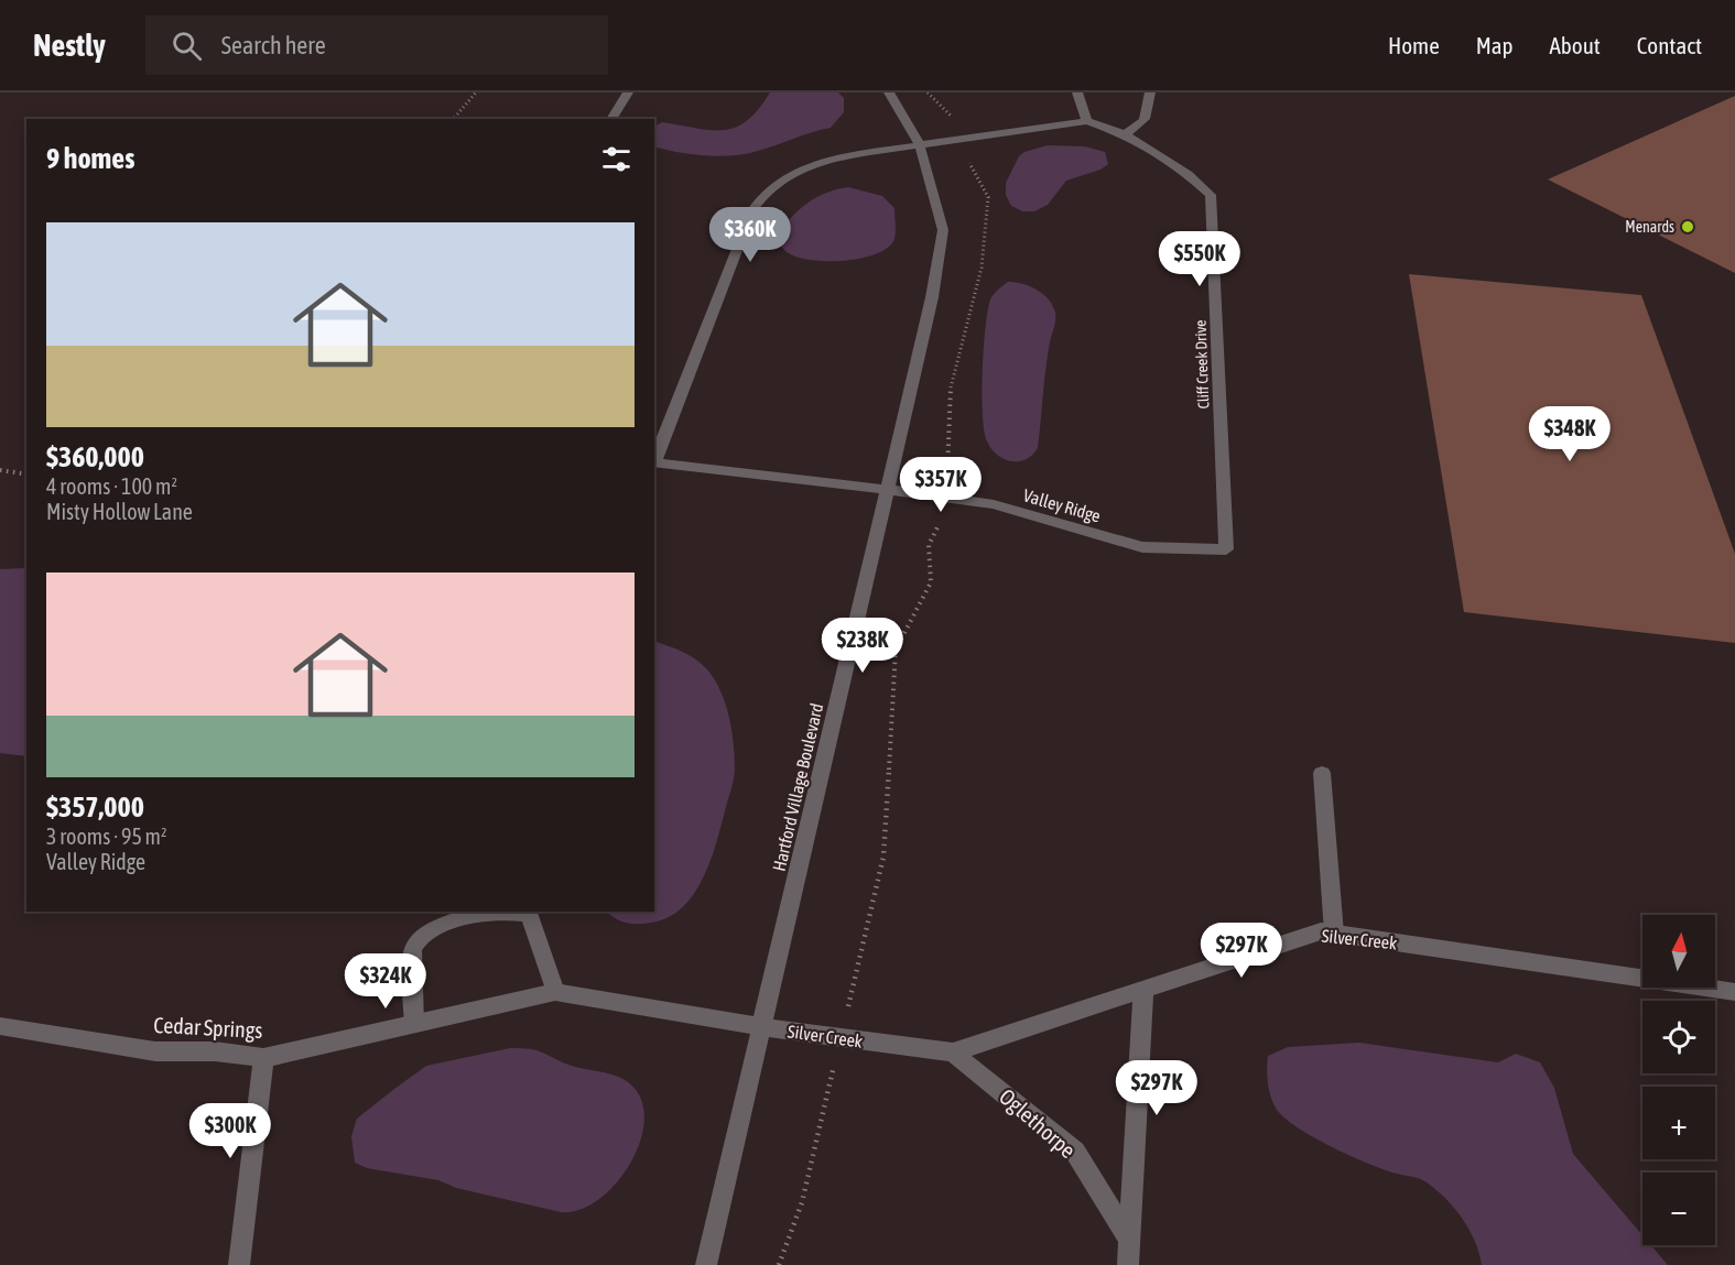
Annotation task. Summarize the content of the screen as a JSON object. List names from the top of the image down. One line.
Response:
{"streets":{"street":["Cliff Creek Drive","Valley Ridge","Hartford Village Boulevard","Silver Creek","Cedar Springs","Oglethorpe"]},"crossings":[["Cliff Creek Drive","Valley Ridge"],["Valley Ridge","Hartford Village Boulevard"],["Hartford Village Boulevard","Silver Creek"],["Hartford Village Boulevard","Cedar Springs"],["Silver Creek","Cedar Springs"],["Silver Creek","Oglethorpe"]],"places":["Menards"],"north":"top","page":{"header":"Nestly","search":"Search here","nav":["Home","Map","About","Contact"],"heading":"9 homes","list":[{"name":"$360,000","note":"4 rooms · 100 m² · Misty Hollow Lane"},{"name":"$357,000","note":"3 rooms · 95 m² · Valley Ridge"}],"price":["$360K","$550K","$348K","$357K","$238K","$297K","$324K","$297K","$300K"],"map_buttons":["+","−"]}}
